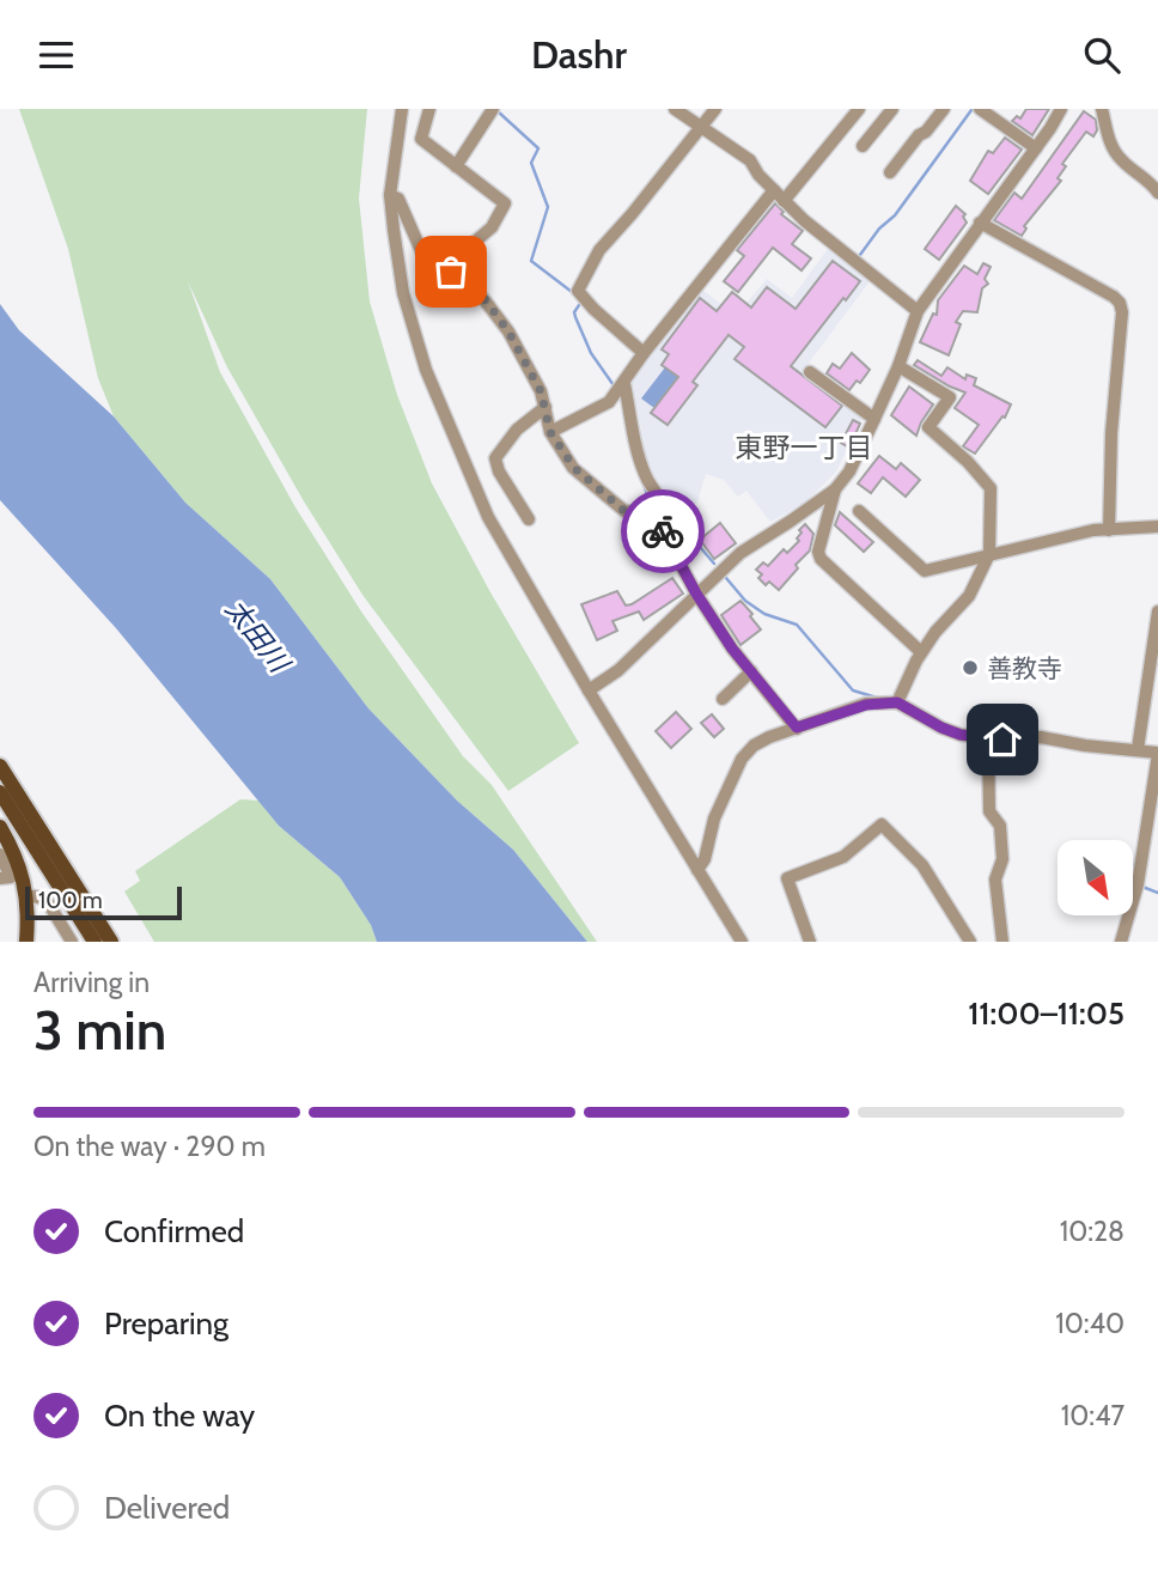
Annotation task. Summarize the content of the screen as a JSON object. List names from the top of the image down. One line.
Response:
{"districts":["東野一丁目"],"water":["太田川"],"places":["善教寺"],"scale_bar":"100 m","north":"bottom right","page":{"header":"Dashr","scale":"100 m","heading":["3 min","Arriving in","11:00–11:05"],"bar":"On the way · 290 m","list":[["Confirmed","10:28"],["Preparing","10:40"],["On the way","10:47"],"Delivered"]}}
